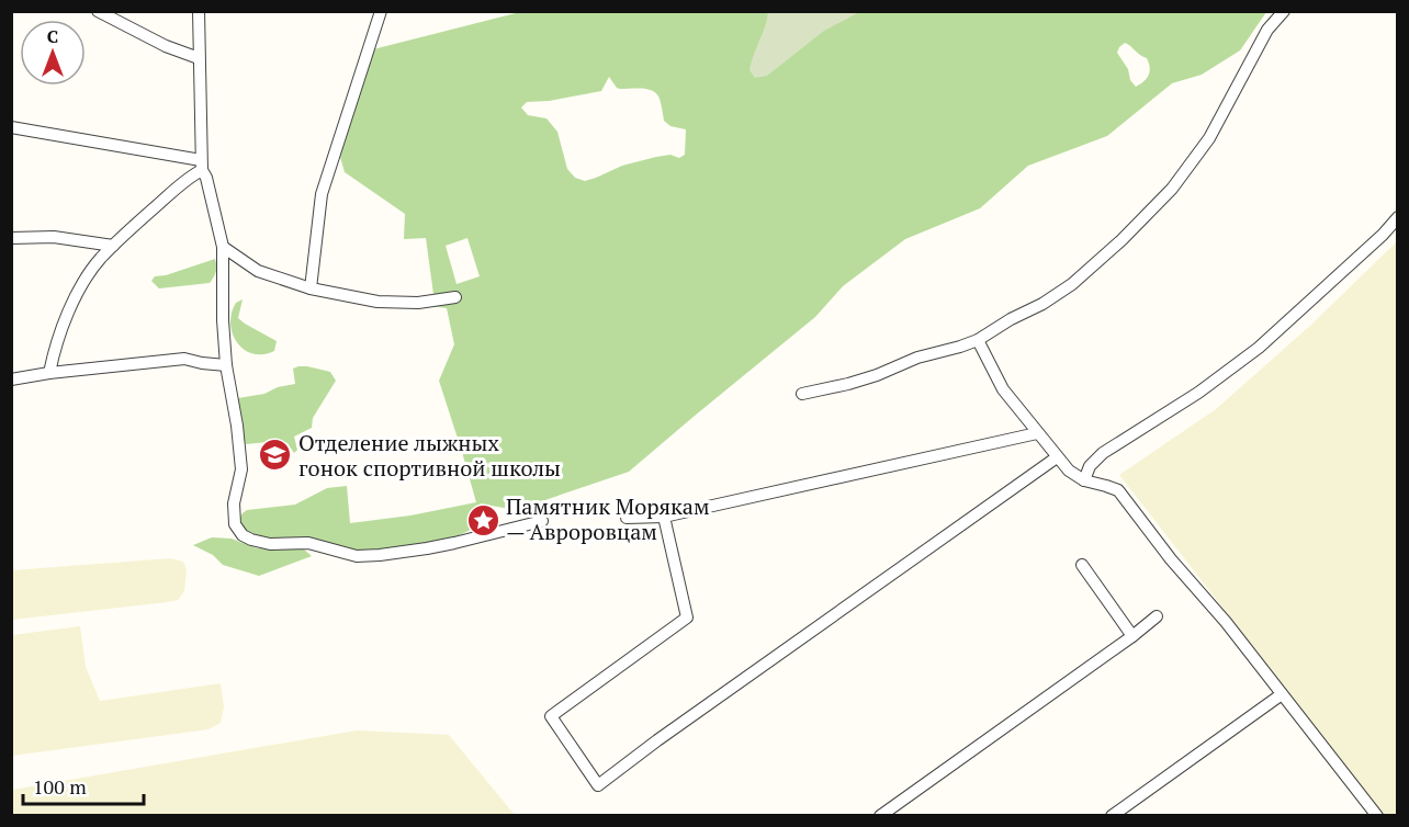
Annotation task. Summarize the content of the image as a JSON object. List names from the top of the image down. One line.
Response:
{"places":{"school or university":["Отделение лыжных гонок спортивной школы"],"place":["Памятник Морякам — Авроровцам"]},"scale_bar":"100 m","north":"top"}
